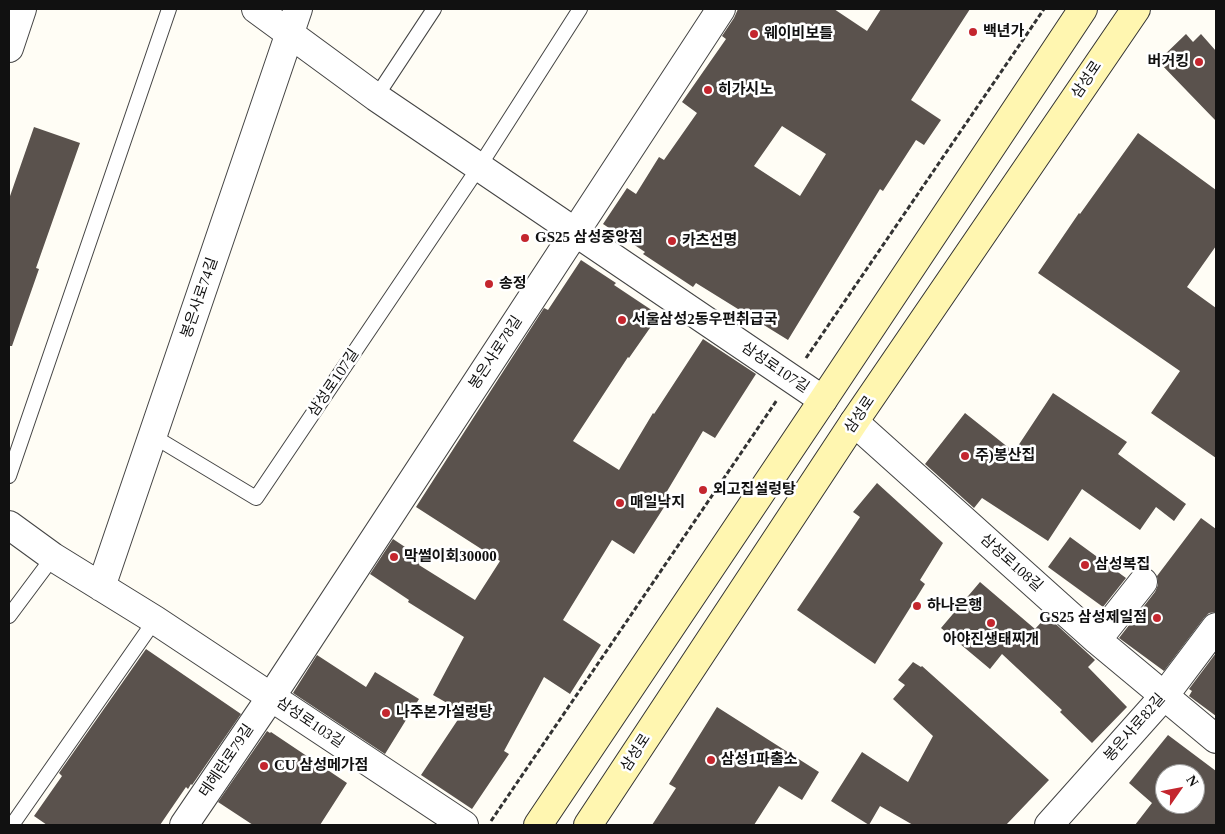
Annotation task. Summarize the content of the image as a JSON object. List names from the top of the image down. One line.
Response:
{"streets":{"main road":["삼성로"],"street":["봉은사로74길","봉은사로78길","삼성로107길","삼성로108길","삼성로103길","봉은사로82길","테헤란로79길"]},"crossings":[["삼성로","삼성로108길"],["봉은사로74길","삼성로107길"],["봉은사로74길","삼성로103길"],["봉은사로78길","삼성로107길"],["봉은사로78길","삼성로103길"],["봉은사로78길","테헤란로79길"],["삼성로108길","봉은사로82길"],["삼성로103길","테헤란로79길"]],"places":["백년가","웨이비보틀","버거킹","히가시노","GS25 삼성중앙점","카츠선명","송정","서울삼성2동우편취급국","주)봉산집","외고집설렁탕","매일낙지","막썰이회30000","삼성복집","하나은행","GS25 삼성제일점","아야진생태찌개","나주본가설렁탕","삼성1파출소","CU 삼성메가점"],"north":"top right"}
